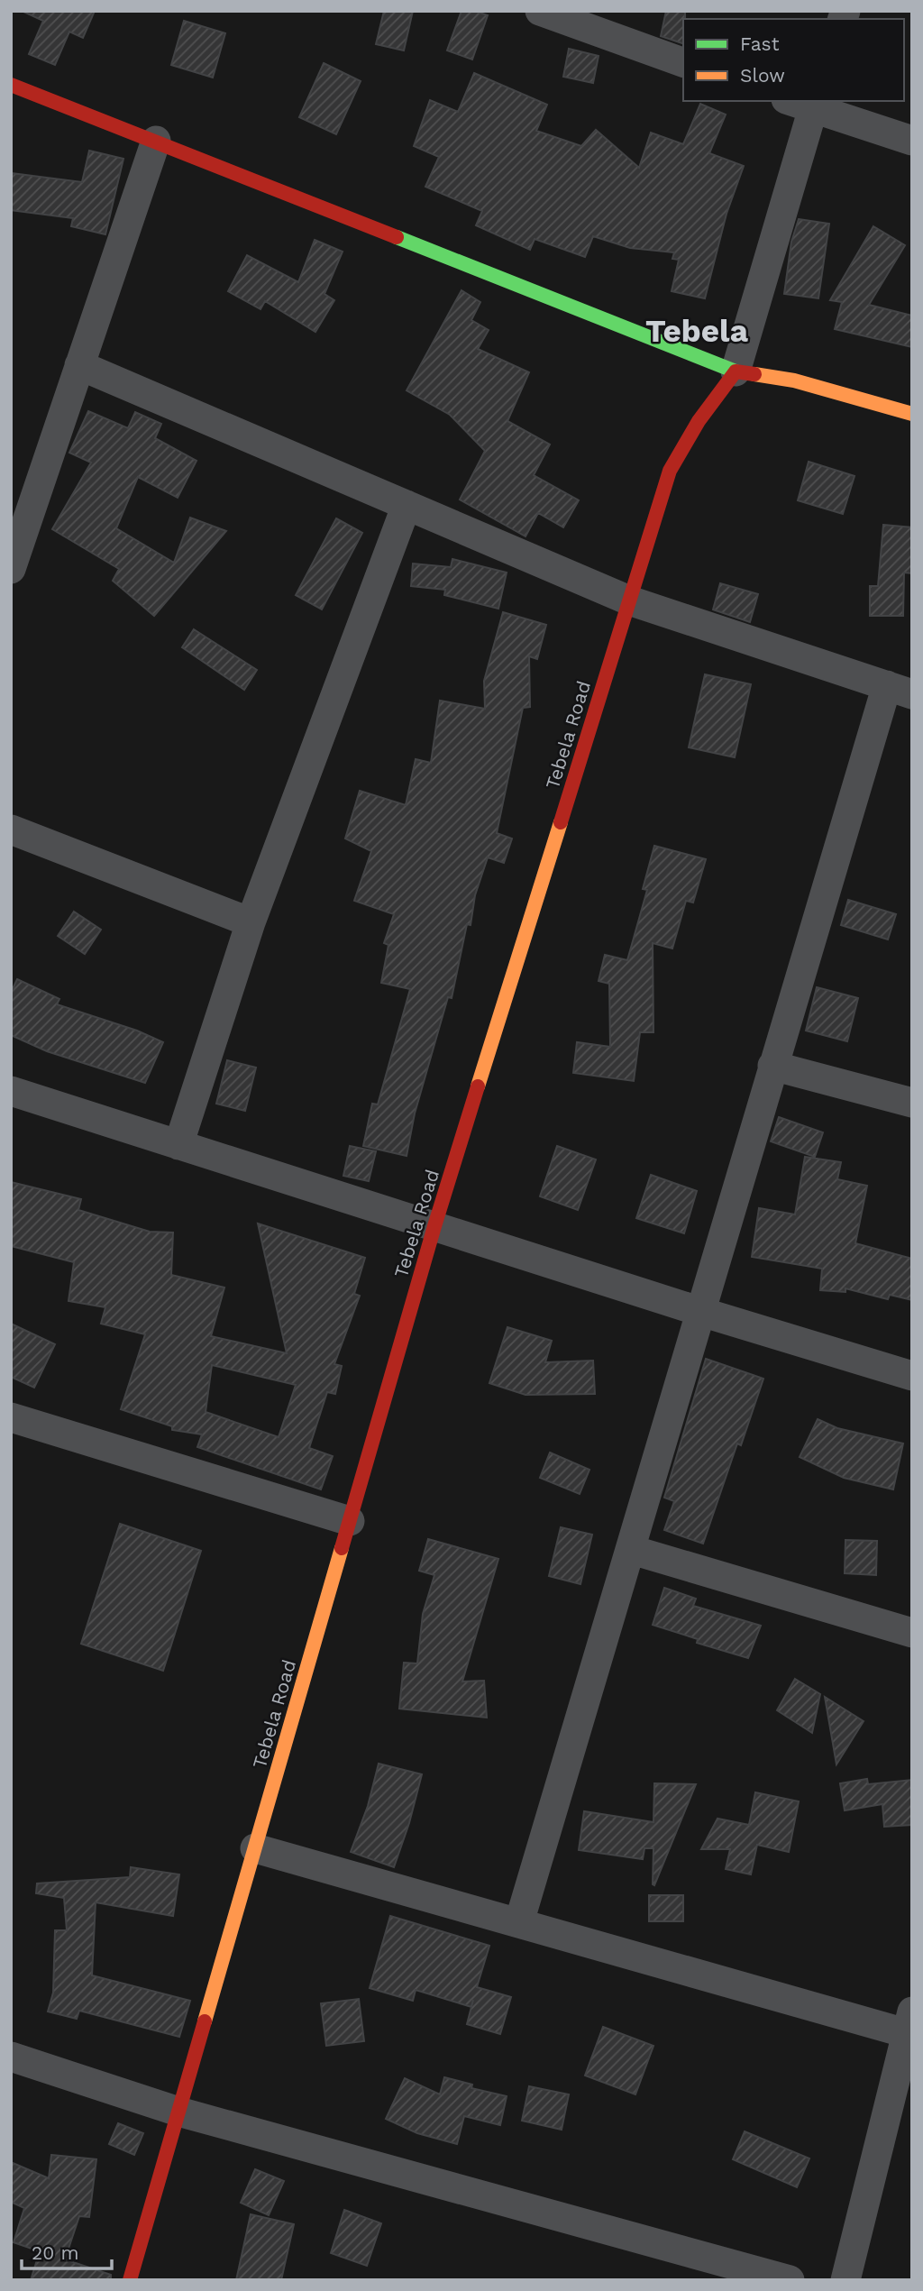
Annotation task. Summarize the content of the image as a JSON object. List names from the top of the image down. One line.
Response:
{"streets":{"main road":["Tebela Road"]},"districts":["Tebela"],"legend":["Fast","Slow"],"scale_bar":"20 m"}
